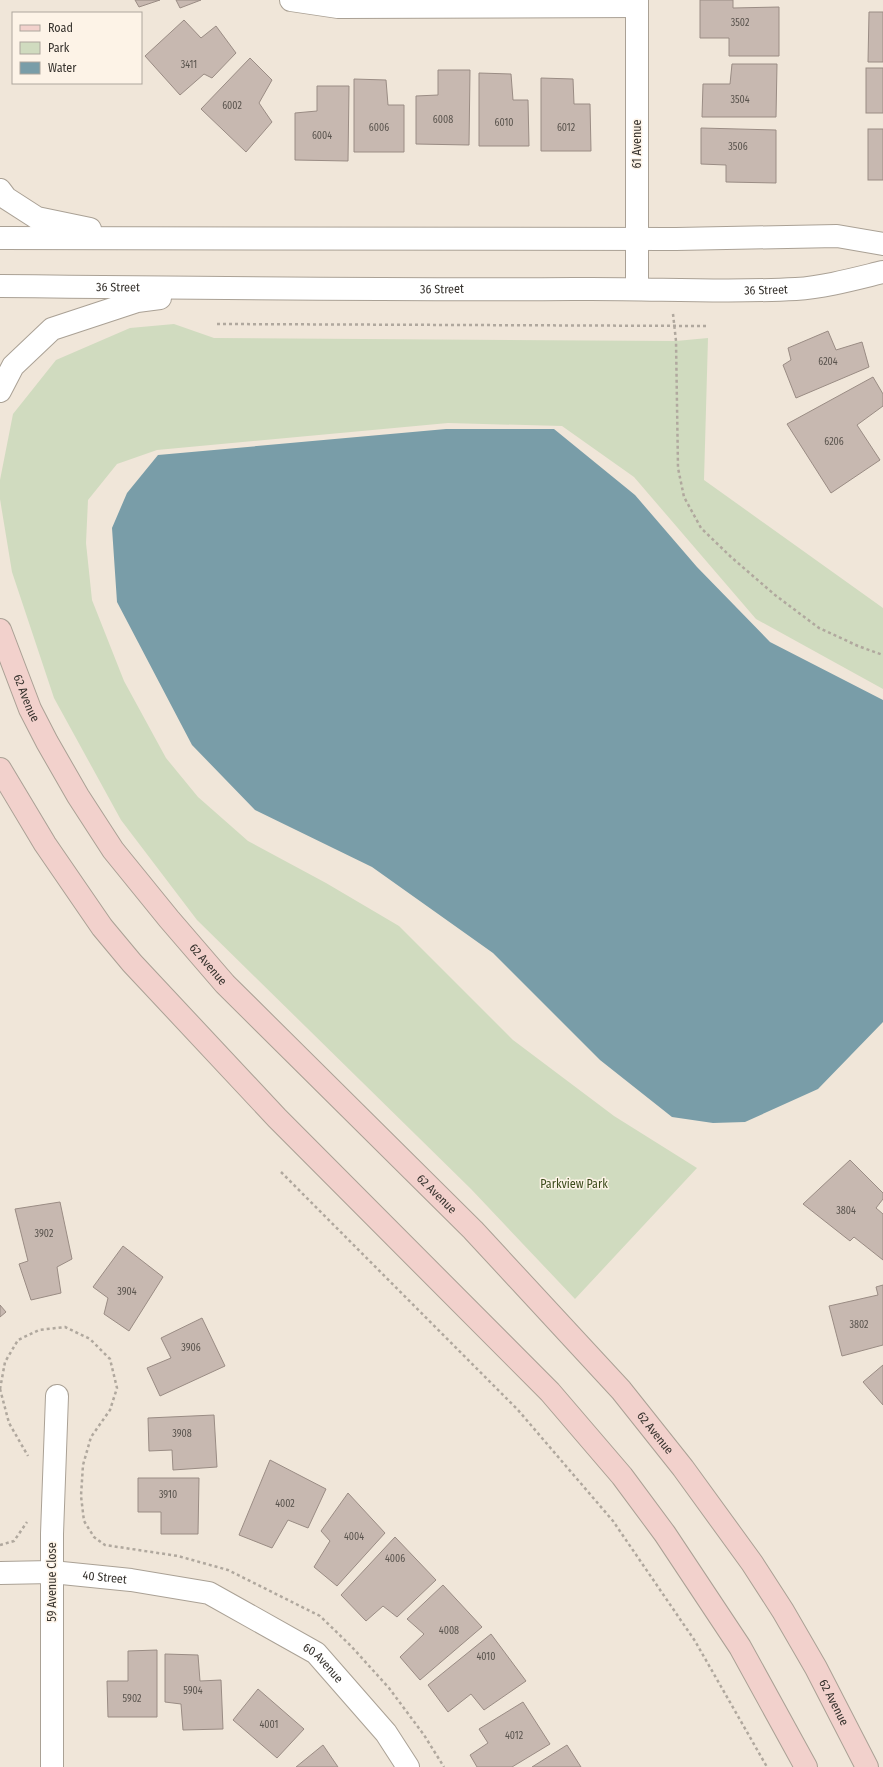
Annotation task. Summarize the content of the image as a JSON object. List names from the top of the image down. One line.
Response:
{"streets":{"main road":["62 Avenue"],"street":["61 Avenue","36 Street","40 Street","59 Avenue Close","60 Avenue"]},"crossings":[["61 Avenue","36 Street"],["40 Street","59 Avenue Close"],["40 Street","60 Avenue"]],"parks":["Parkview Park"],"house_numbers":["3502","3411","3504","6002","6008","6010","6006","6012","6004","3506","6204","6206","3804","3902","3904","3802","3906","3908","3910","4002","4004","4006","4008","4010","5904","5902","4001","4012"],"legend":["Road","Park","Water"]}
